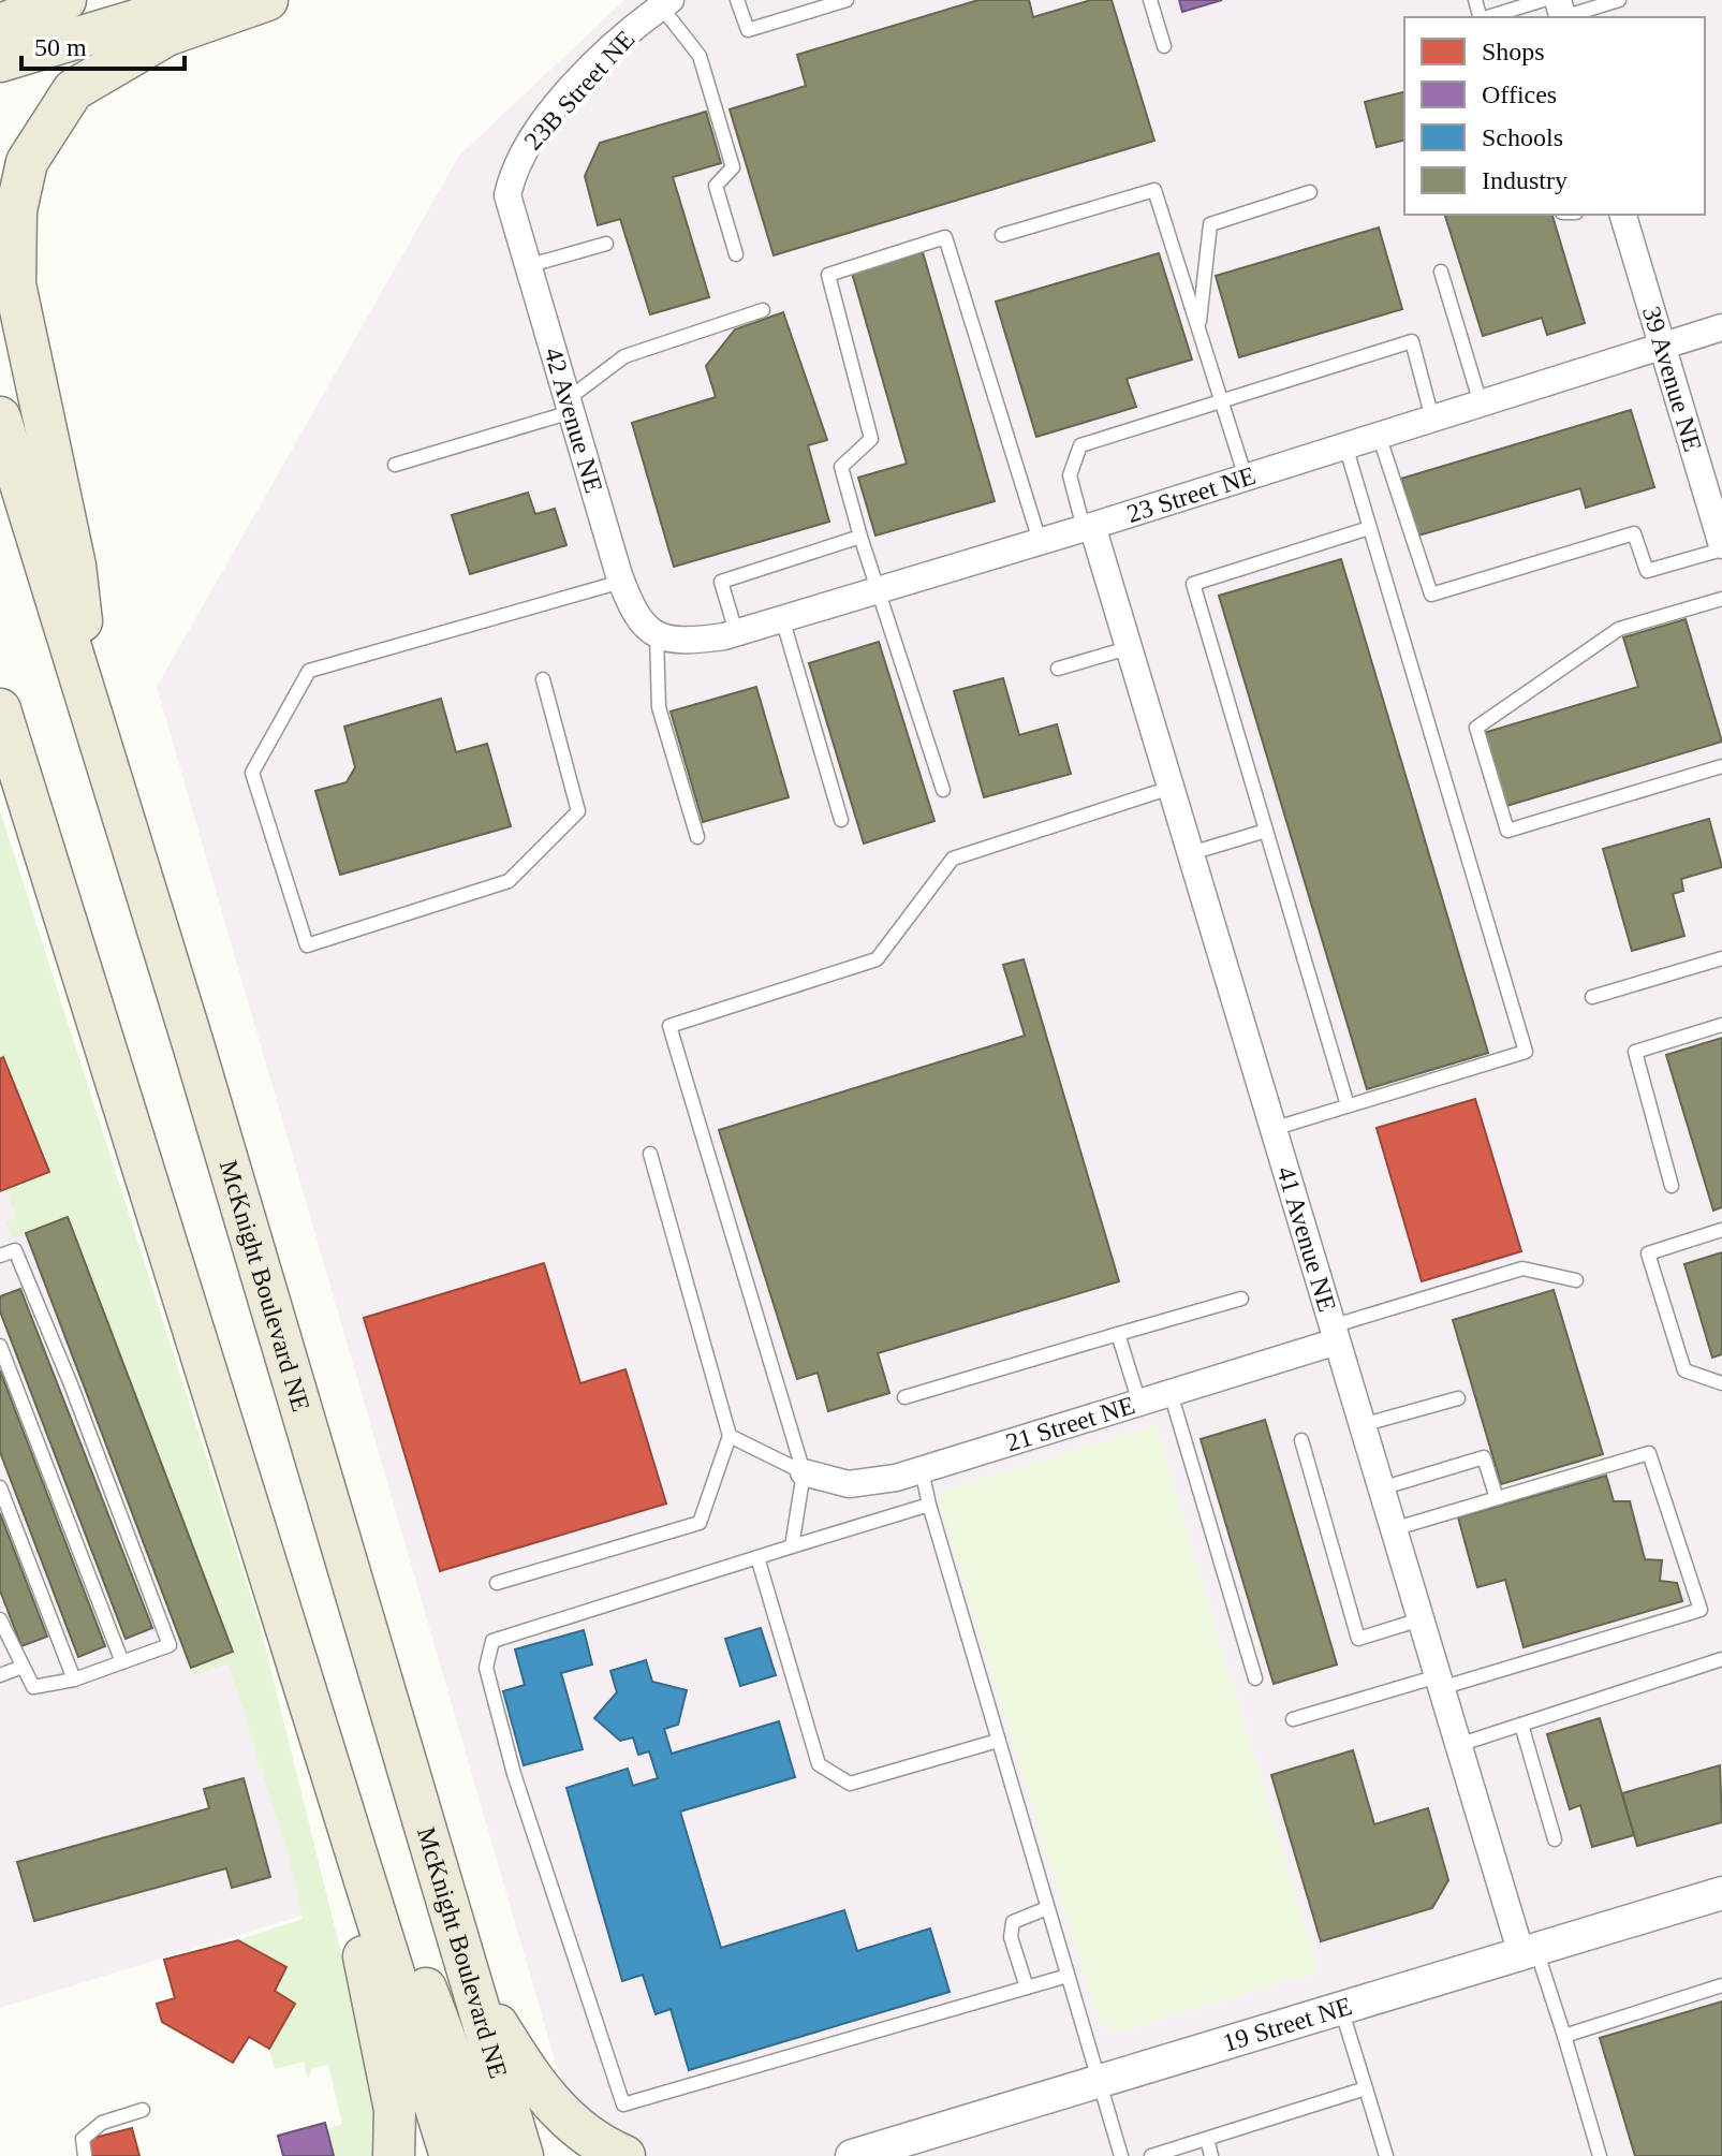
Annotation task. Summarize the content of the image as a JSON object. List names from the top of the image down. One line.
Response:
{"streets":{"main road":["McKnight Boulevard NE"],"street":["23B Street NE","39 Avenue NE","42 Avenue NE","23 Street NE","41 Avenue NE","21 Street NE","19 Street NE"]},"crossings":[["23B Street NE","42 Avenue NE"],["39 Avenue NE","23 Street NE"],["42 Avenue NE","23 Street NE"],["23 Street NE","41 Avenue NE"],["41 Avenue NE","21 Street NE"],["41 Avenue NE","19 Street NE"]],"legend":["Shops","Offices","Schools","Industry"],"scale_bar":"50 m"}
